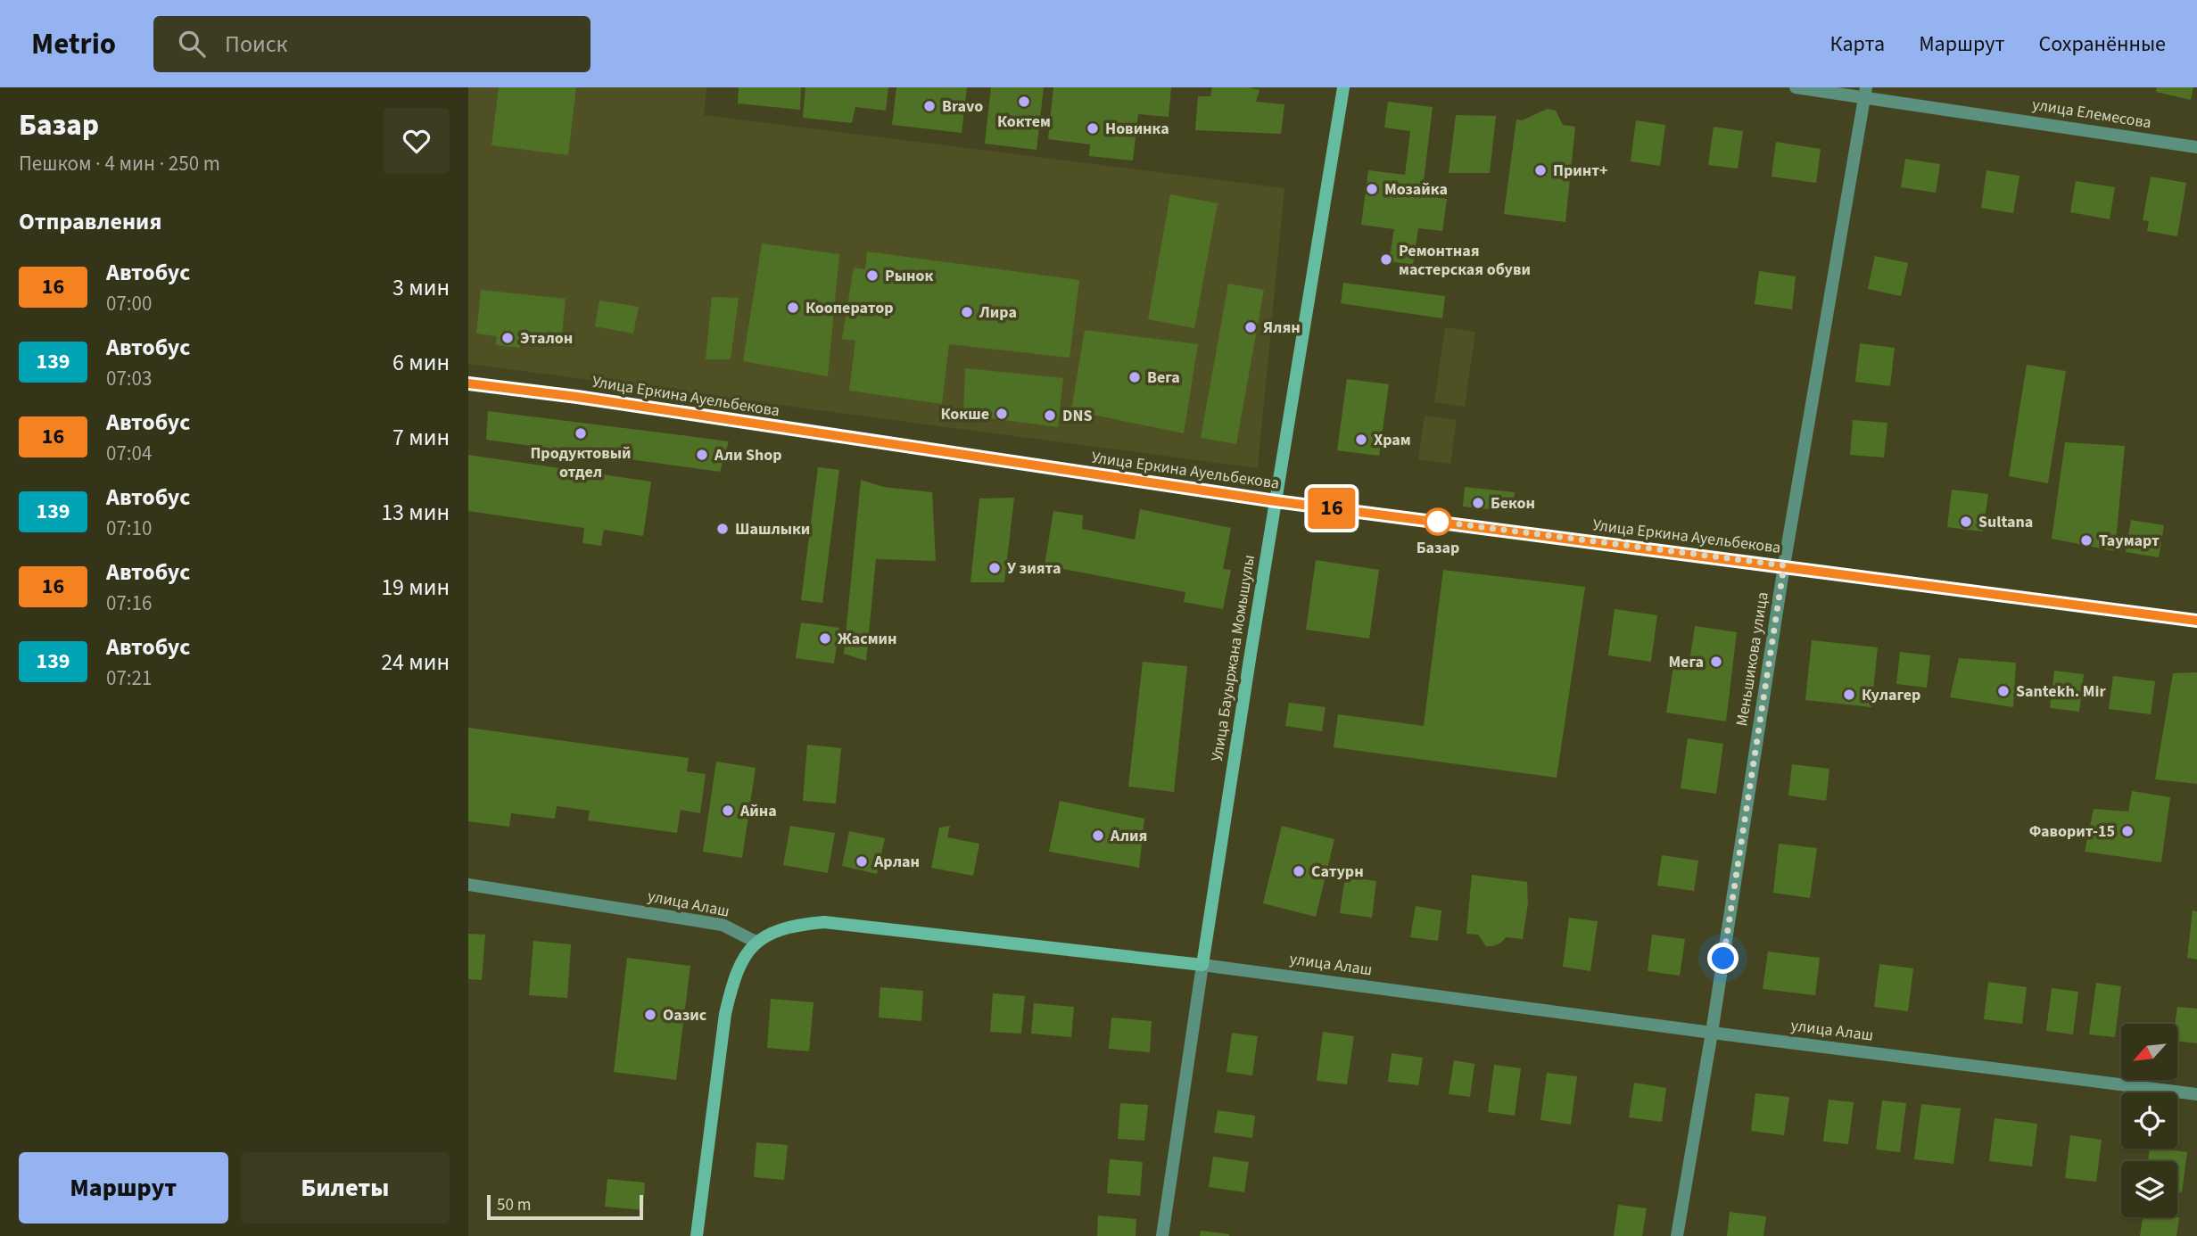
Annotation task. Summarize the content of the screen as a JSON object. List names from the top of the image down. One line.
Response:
{"streets":{"street":["улица Елемесова","Улица Еркина Ауельбекова","Улица Бауыржана Момышулы","Меньшикова улица","улица Алаш"]},"crossings":[["улица Елемесова","Меньшикова улица"],["Улица Еркина Ауельбекова","Улица Бауыржана Момышулы"],["Улица Еркина Ауельбекова","Меньшикова улица"],["Улица Бауыржана Момышулы","улица Алаш"],["Меньшикова улица","улица Алаш"]],"places":["Коктем","Bravo","Новинка","Принт+","Мозайка","Ремонтная мастерская обуви","Рынок","Кооператор","Лира","Ялян","Эталон","Вега","Кокше","DNS","Продуктовый отдел","Храм","Али Shop","Бекон","Базар","Sultana","Шашлыки","Таумарт","У зията","Жасмин","Мега","Santekh. Mir","Кулагер","Айна","Фаворит-15","Алия","Арлан","Сатурн","Оазис"],"lines":["bus line 16"],"scale_bar":"50 m","north":"bottom left","page":{"header":"Metrio","search":"Поиск","nav":["Карта","Маршрут","Сохранённые"],"heading":[["Базар","Пешком · 4 мин · 250 m"],"Отправления"],"on_map":"16","list":[{"mark":"16","name":"Автобус","note":"07:00","value":"3 мин"},{"mark":"139","name":"Автобус","note":"07:03","value":"6 мин"},{"mark":"16","name":"Автобус","note":"07:04","value":"7 мин"},{"mark":"139","name":"Автобус","note":"07:10","value":"13 мин"},{"mark":"16","name":"Автобус","note":"07:16","value":"19 мин"},{"mark":"139","name":"Автобус","note":"07:21","value":"24 мин"}],"buttons":["Маршрут","Билеты"],"scale":"50 m"}}
